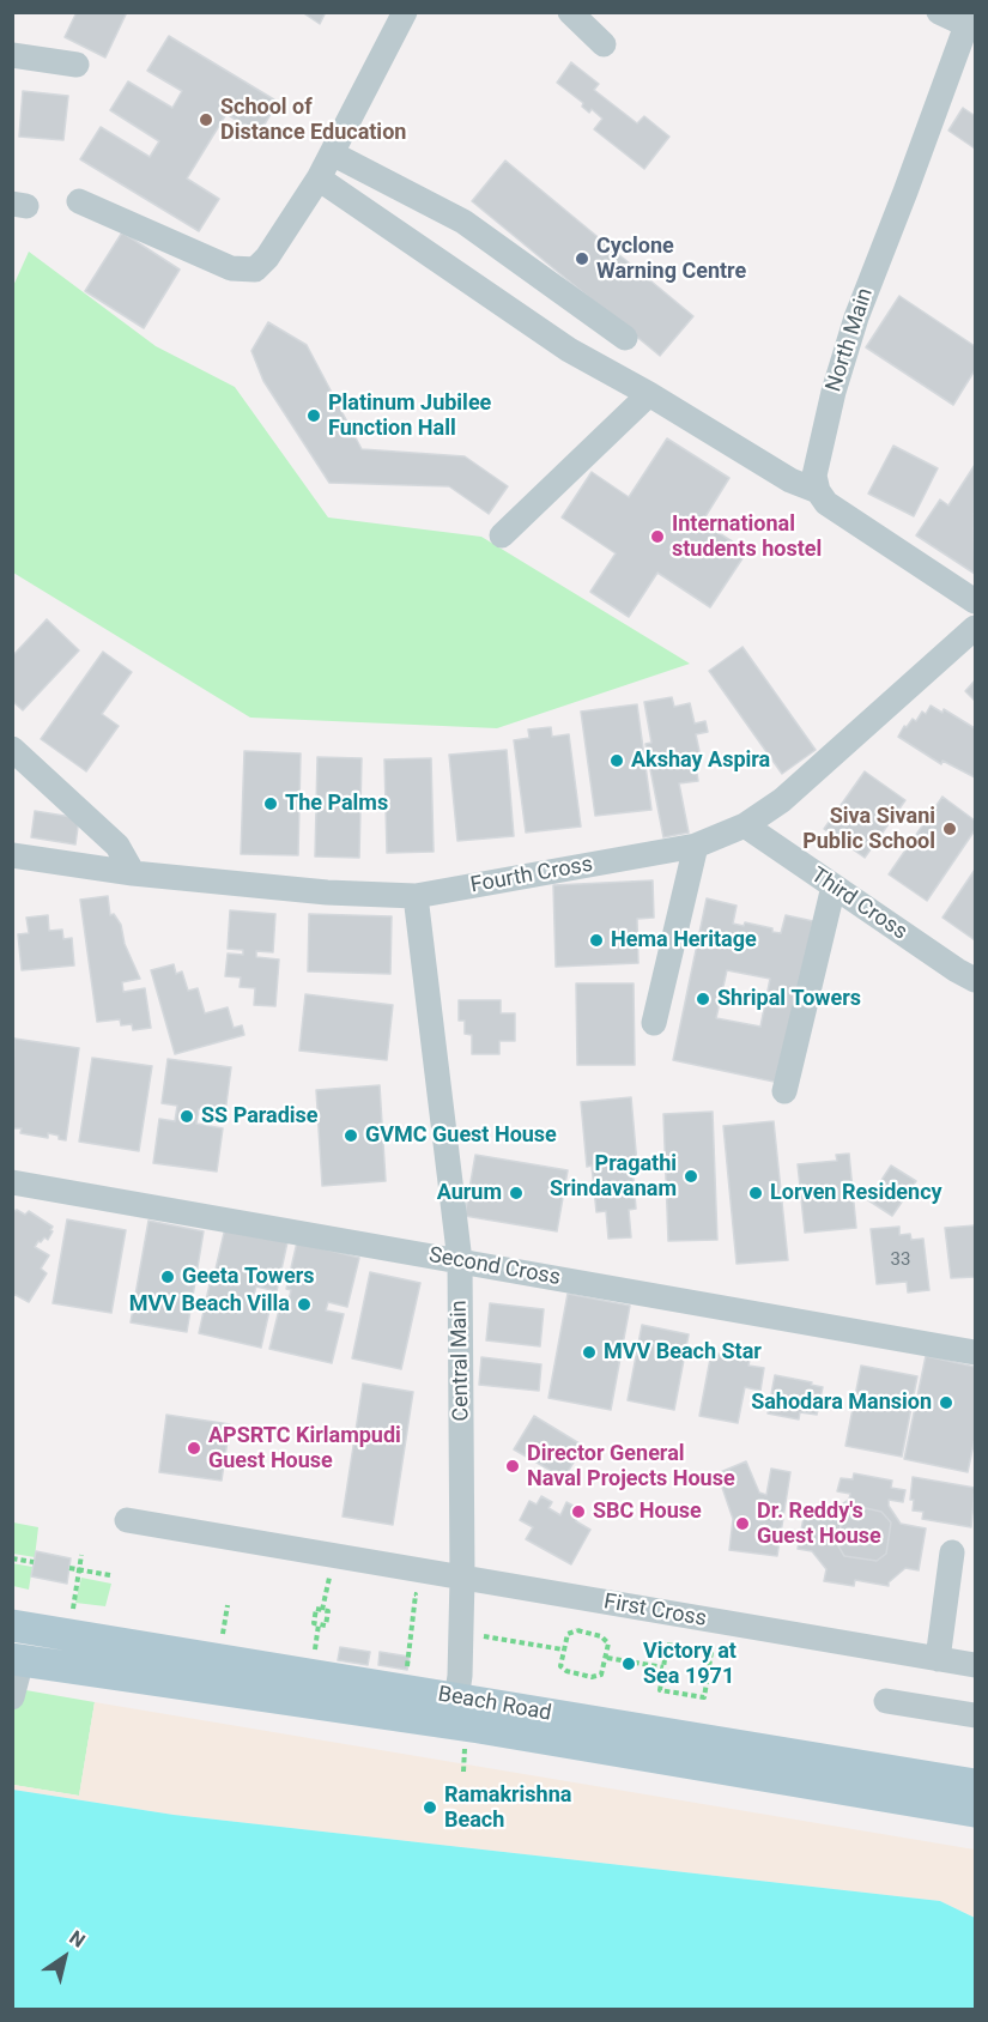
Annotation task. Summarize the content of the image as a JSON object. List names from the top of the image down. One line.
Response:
{"streets":{"main road":["Beach Road"],"street":["North Main","Fourth Cross","Third Cross","Second Cross","Central Main","First Cross"]},"crossings":[["Fourth Cross","Third Cross"],["Fourth Cross","Central Main"],["Second Cross","Central Main"],["Central Main","First Cross"],["Central Main","Beach Road"]],"places":["School of Distance Education","Cyclone Warning Centre","Platinum Jubilee Function Hall","International students hostel","Akshay Aspira","The Palms","Siva Sivani Public School","Hema Heritage","Shripal Towers","SS Paradise","GVMC Guest House","Pragathi Srindavanam","Aurum","Lorven Residency","Geeta Towers","MVV Beach Villa","MVV Beach Star","Sahodara Mansion","APSRTC Kirlampudi Guest House","Director General Naval Projects House","SBC House","Dr. Reddy's Guest House","Victory at Sea 1971","Ramakrishna Beach"],"house_numbers":["33"],"north":"top right"}
